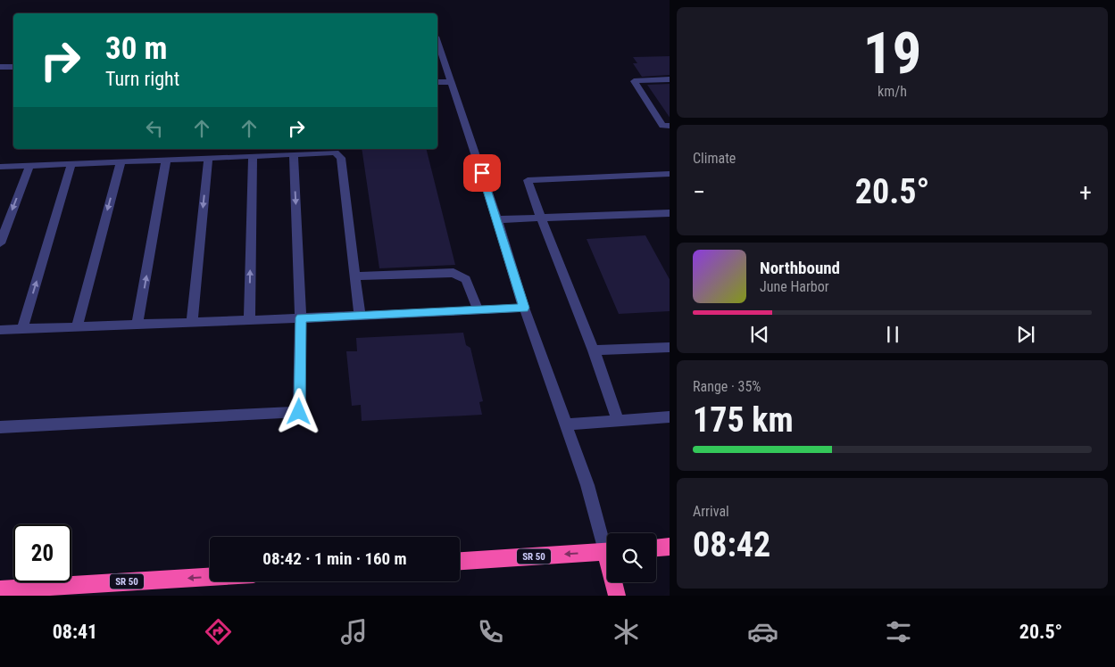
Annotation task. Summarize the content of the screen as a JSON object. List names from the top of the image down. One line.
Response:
{"streets":{"highway":["SR 50"]},"page":{"tile":[["19","km/h"],"Climate",["Range · 35%","175 km"],["Arrival","08:42"]],"turn":["30 m","Turn right"],"heat":["−","20.5°","+"],"song":["Northbound","June Harbor"],"limit":"20","trip":"08:42 · 1 min · 160 m","tabs":["08:41","20.5°"]}}
